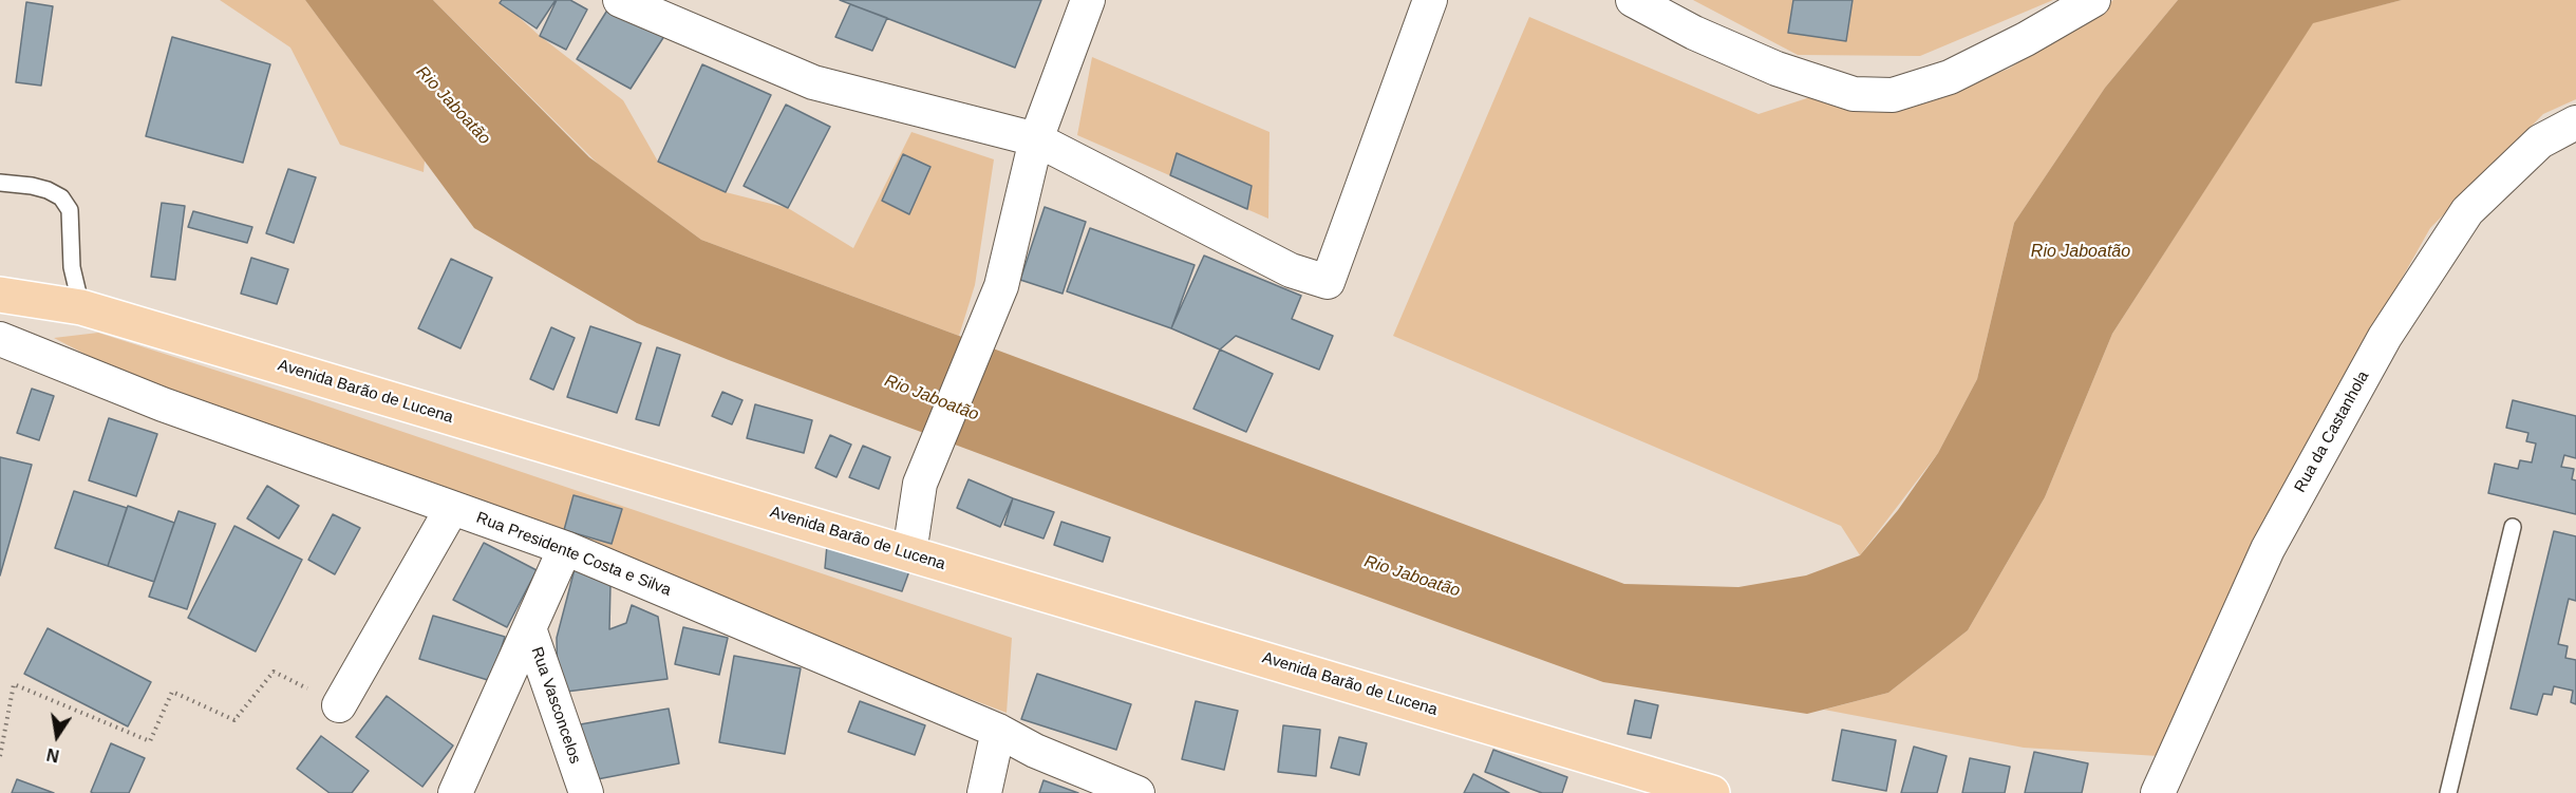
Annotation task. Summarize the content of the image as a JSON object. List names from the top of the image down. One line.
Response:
{"streets":{"main road":["Avenida Barão de Lucena"],"street":["Rua da Castanhola","Rua Presidente Costa e Silva","Rua Vasconcelos"]},"crossings":[["Rua Presidente Costa e Silva","Rua Vasconcelos"]],"water":["Rio Jaboatão"],"north":"bottom"}
